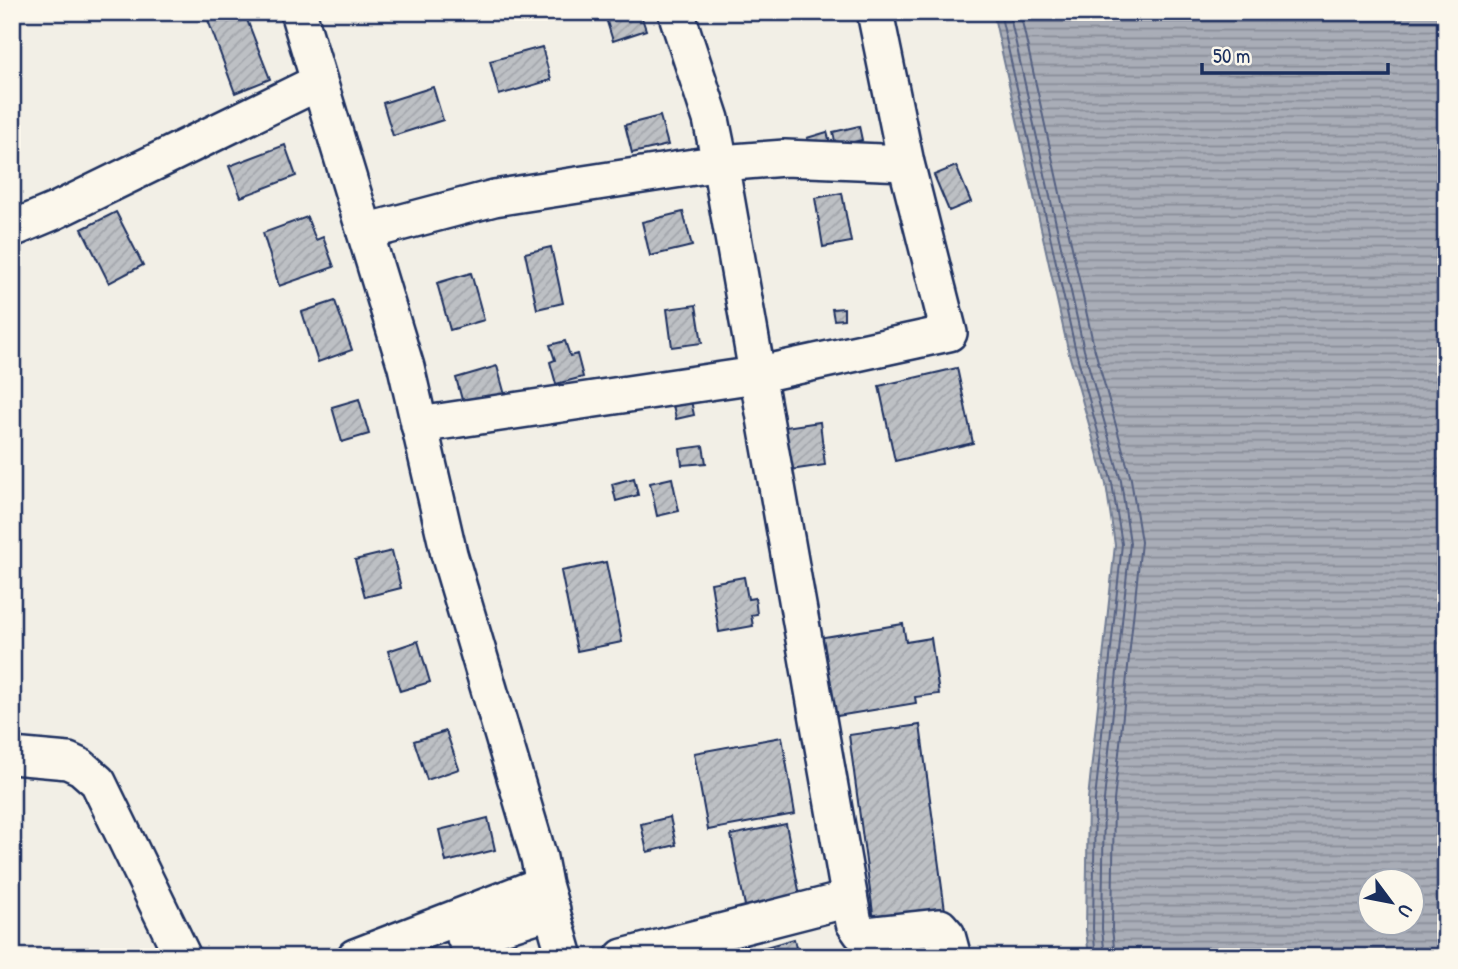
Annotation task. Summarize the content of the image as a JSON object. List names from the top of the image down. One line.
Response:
{"scale_bar":"50 m","north":"bottom right"}
